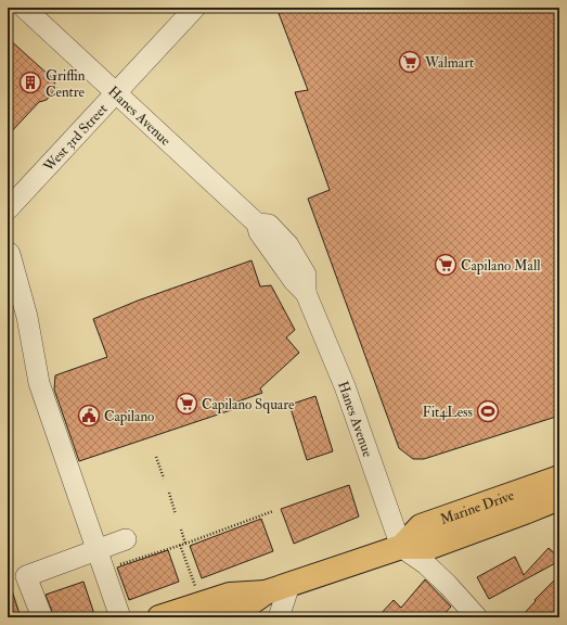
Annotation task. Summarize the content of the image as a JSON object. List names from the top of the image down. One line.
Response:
{"streets":{"main road":["Marine Drive"],"street":["Hanes Avenue","West 3rd Street"]},"crossings":[["Hanes Avenue","West 3rd Street"],["Hanes Avenue","Marine Drive"]],"places":{"supermarket":["Walmart","Capilano Mall","Capilano Square"],"building":["Griffin Centre"],"sports":["Fit4Less"],"public building":["Capilano"]}}
